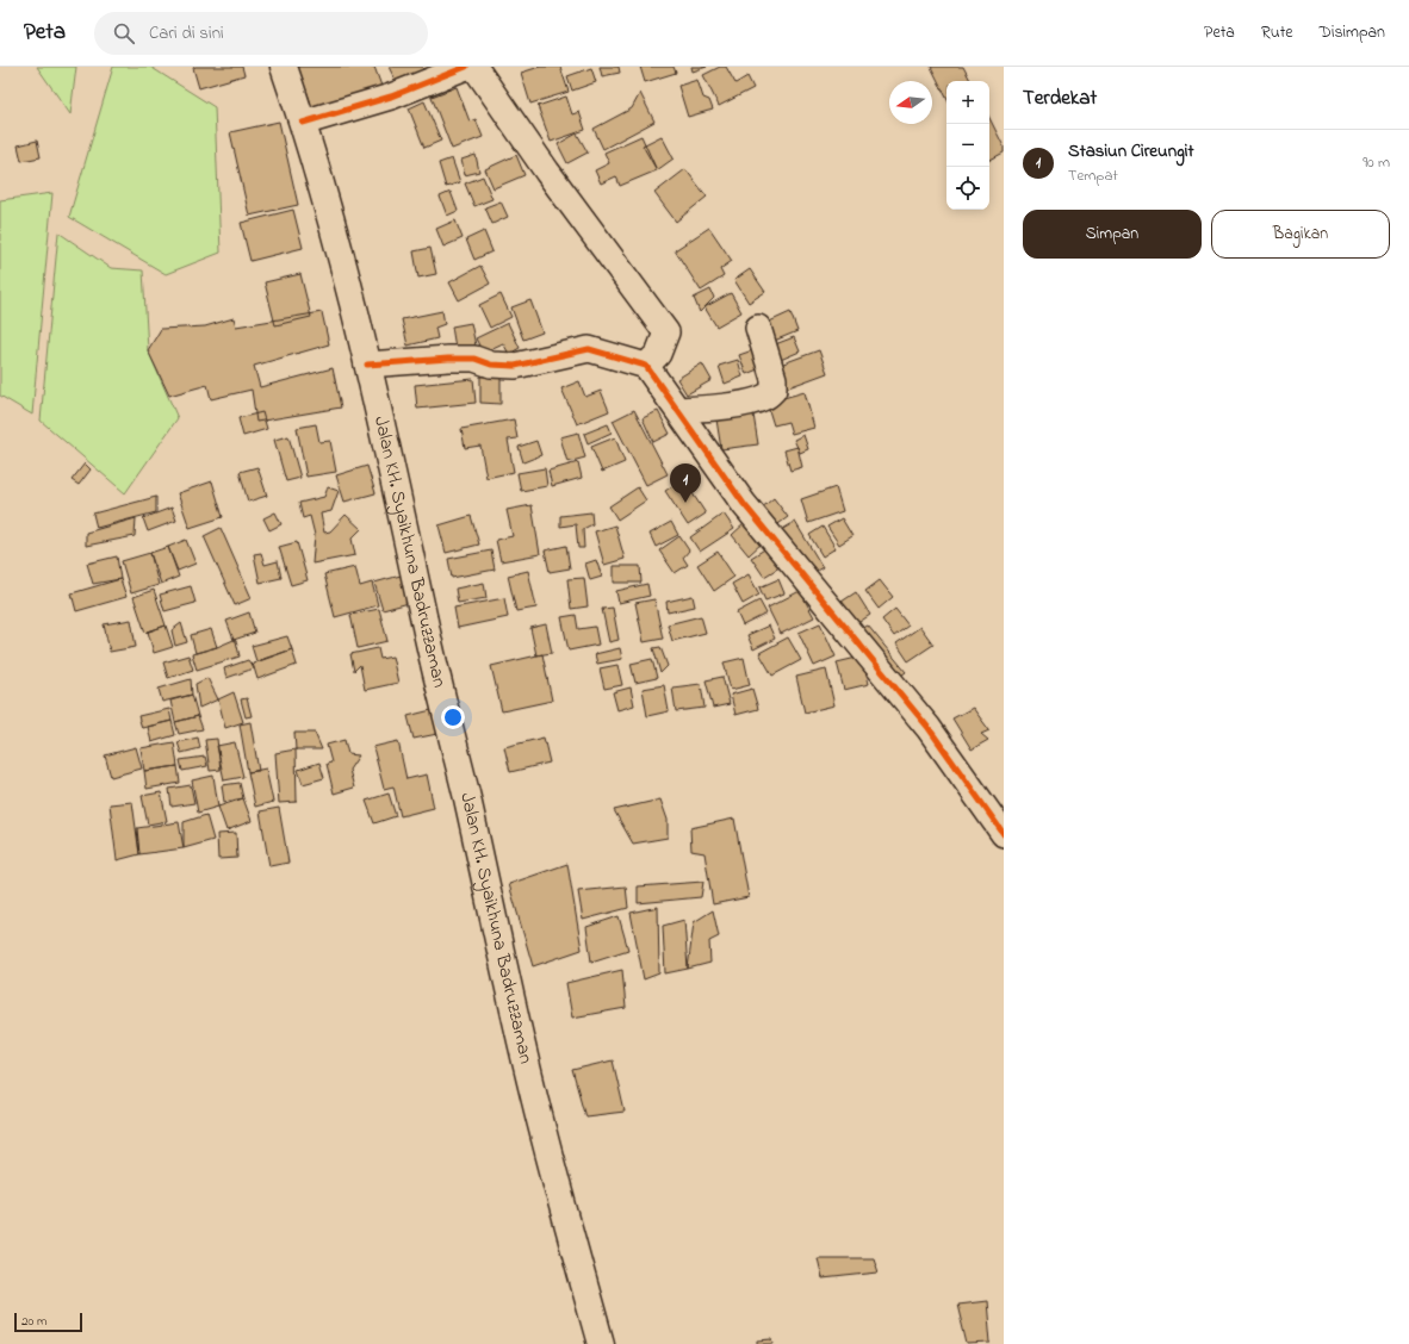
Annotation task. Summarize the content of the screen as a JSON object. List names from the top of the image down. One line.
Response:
{"streets":{"main road":["Jalan KH. Syaikhuna Badruzzaman"]},"scale_bar":"20 m","north":"left","page":{"header":"Peta","search":"Cari di sini","nav":["Peta","Rute","Disimpan"],"heading":"Terdekat","map_buttons":["+","−"],"list":[{"mark":"1","name":"Stasiun Cireungit","note":"Tempat","value":"90 m"}],"buttons":["Simpan","Bagikan"],"pins":"1","scale":"20 m"}}
